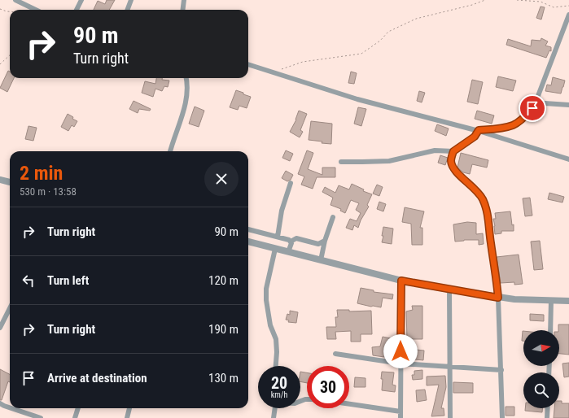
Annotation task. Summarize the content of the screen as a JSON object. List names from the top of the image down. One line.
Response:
{"north":"right","page":{"turn":["90 m","Turn right"],"heading":["2 min","530 m · 13:58"],"list":[{"name":"Turn right","value":"90 m"},{"name":"Turn left","value":"120 m"},{"name":"Turn right","value":"190 m"},{"name":"Arrive at destination","value":"130 m"}],"speed":"20 km/h","limit":"30"}}
